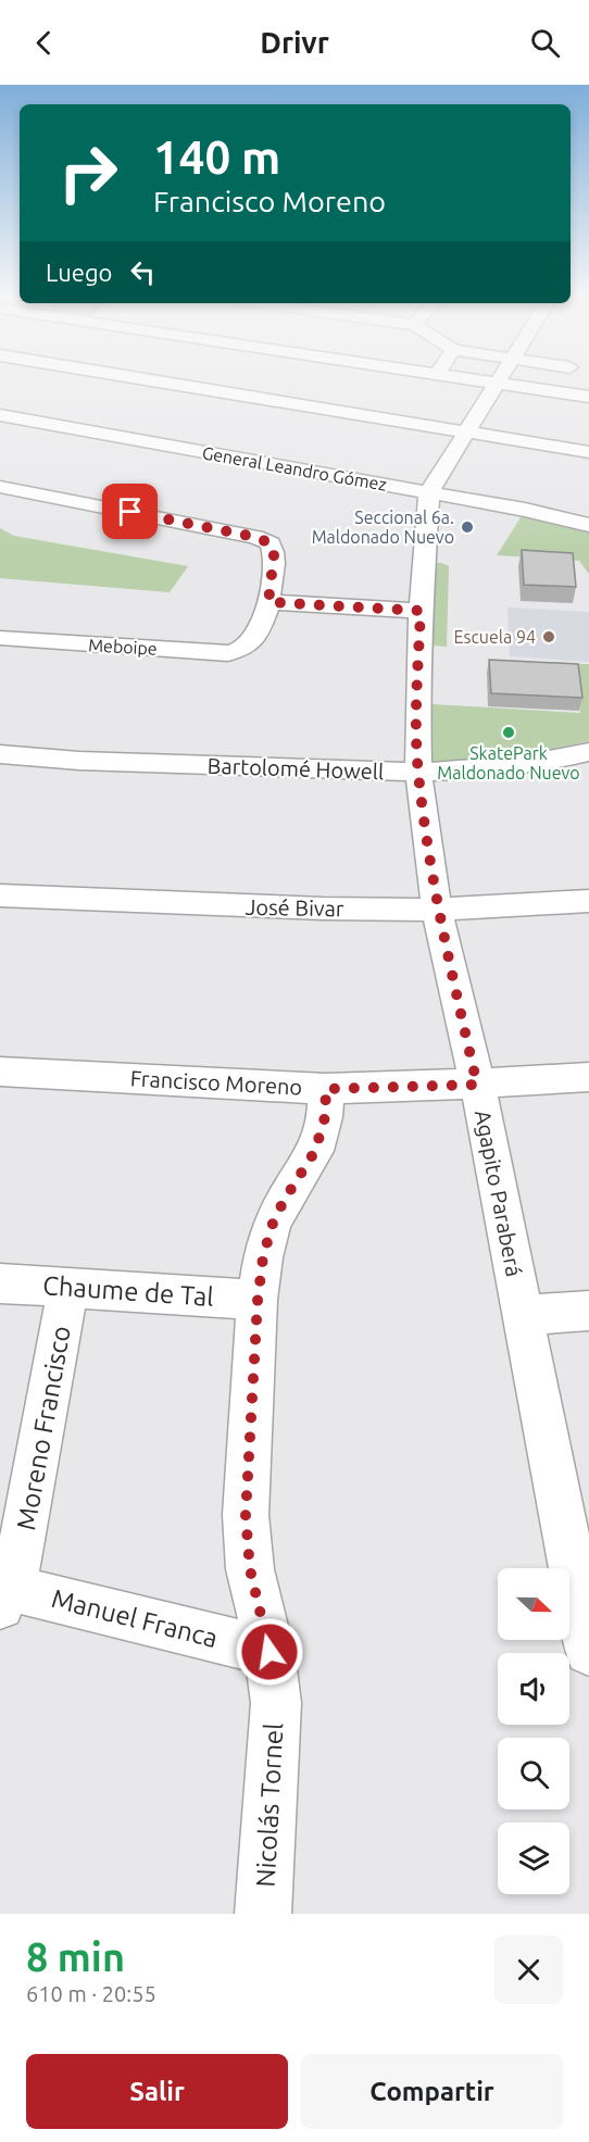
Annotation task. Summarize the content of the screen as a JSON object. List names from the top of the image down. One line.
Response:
{"streets":{"street":["General Leandro Gómez","Meboipe","Bartolomé Howell","José Bivar","Francisco Moreno","Agapito Paraberá","Chaume de Tal","Moreno Francisco","Manuel Franca","Nicolás Tornel"]},"crossings":[["General Leandro Gómez","Agapito Paraberá"],["Bartolomé Howell","Agapito Paraberá"],["José Bivar","Agapito Paraberá"],["Francisco Moreno","Agapito Paraberá"],["Francisco Moreno","Nicolás Tornel"],["Chaume de Tal","Moreno Francisco"],["Chaume de Tal","Nicolás Tornel"],["Moreno Francisco","Manuel Franca"],["Manuel Franca","Nicolás Tornel"]],"places":["Seccional 6a. Maldonado Nuevo","Escuela 94","SkatePark Maldonado Nuevo"],"north":"right","page":{"header":"Drivr","turn":["140 m","Francisco Moreno"],"then":"Luego","heading":["8 min","610 m · 20:55"],"buttons":["Salir","Compartir"]}}
